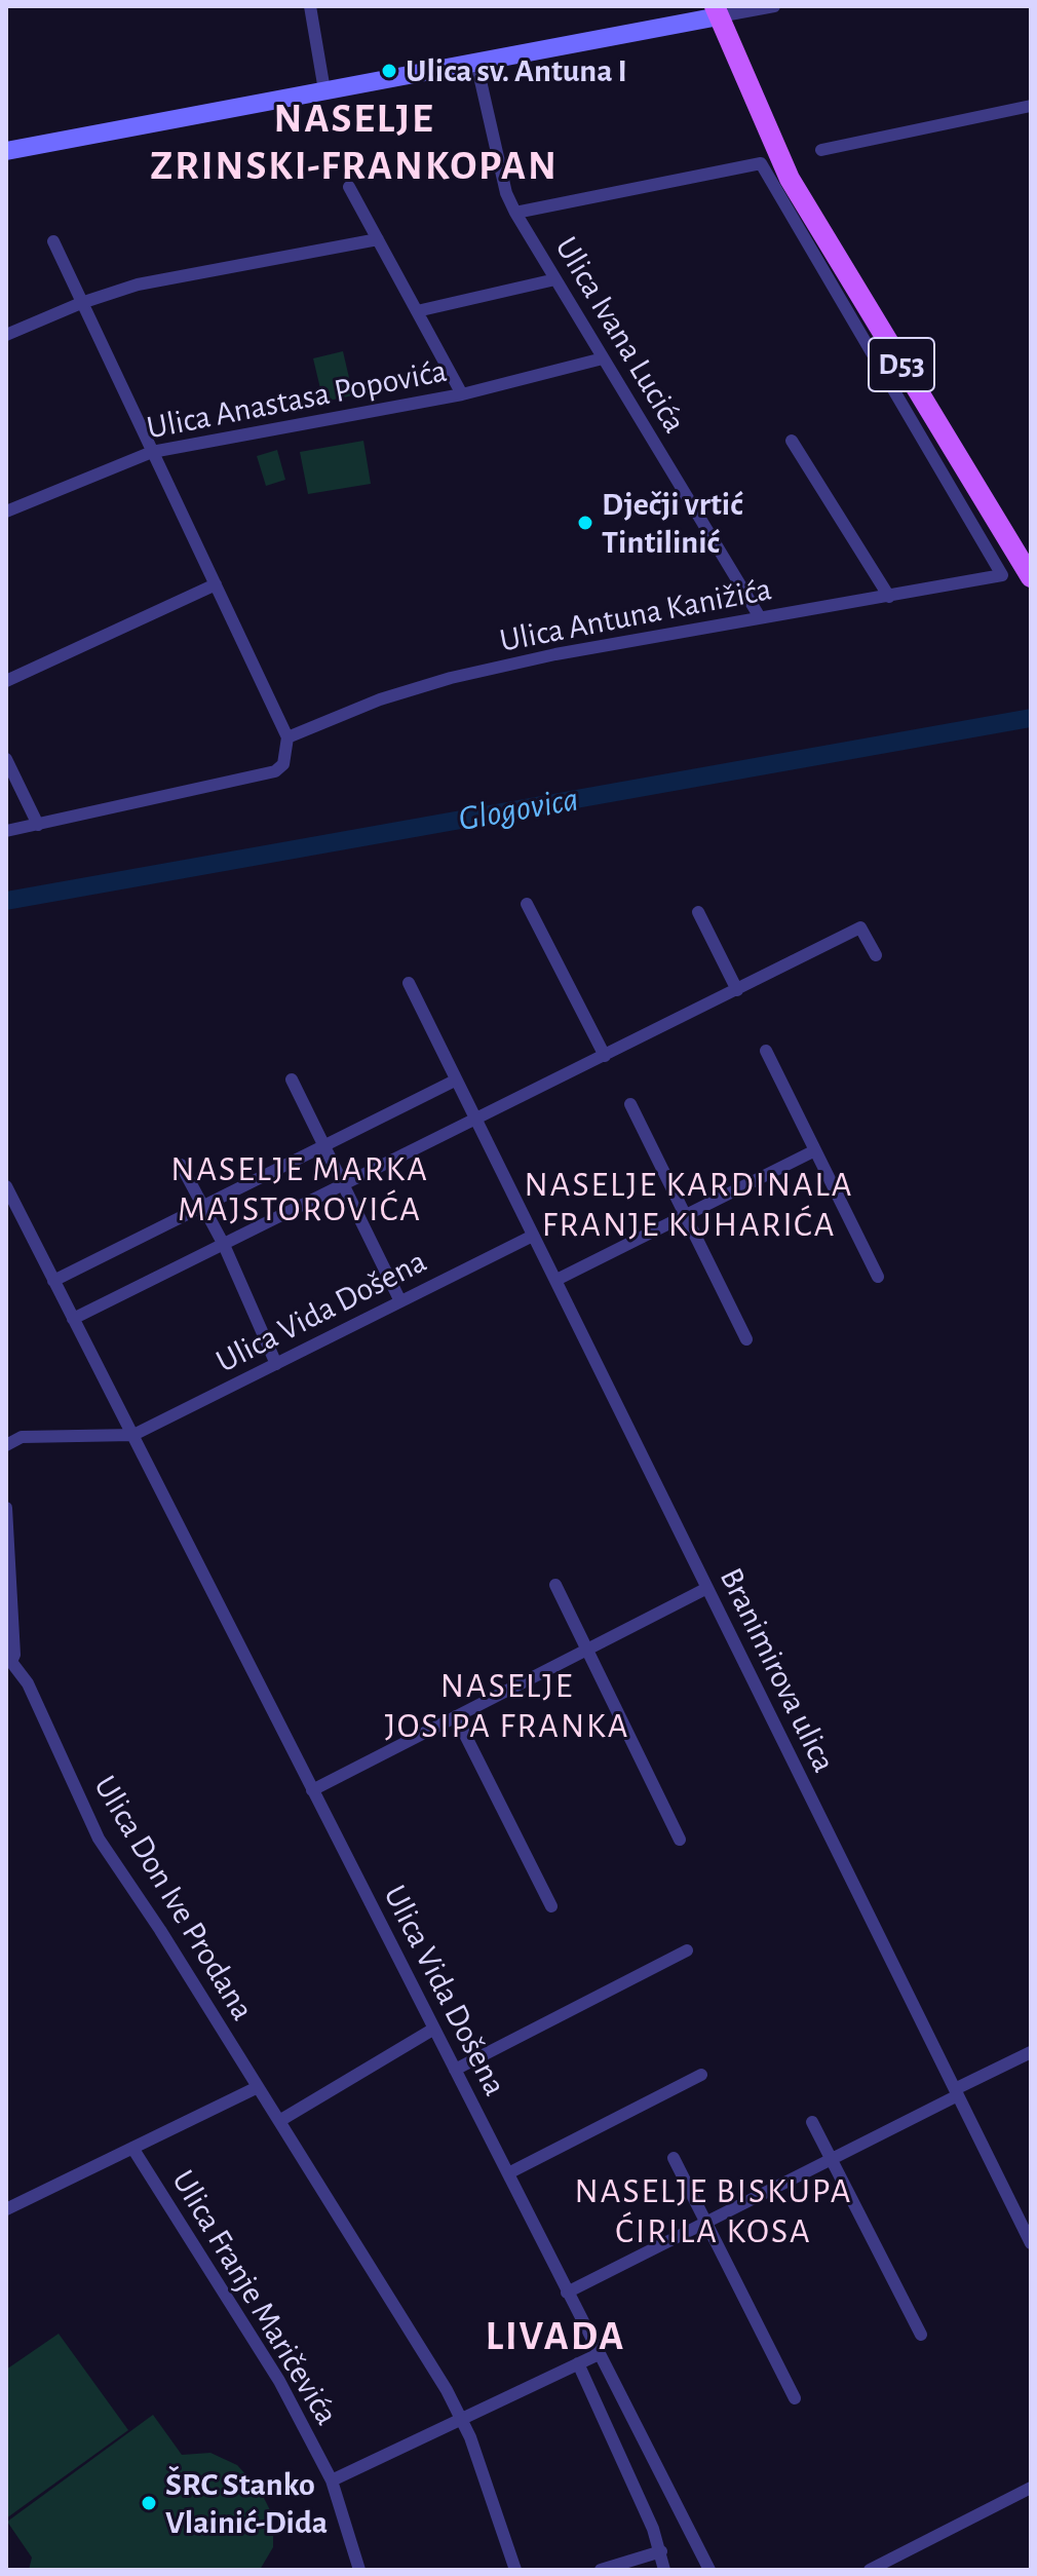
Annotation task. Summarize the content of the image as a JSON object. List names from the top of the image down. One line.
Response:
{"streets":{"main road":["D53"],"street":["Ulica Ivana Lucića","Ulica Anastasa Popovića","Ulica Antuna Kanižića","Ulica Vida Došena","Branimirova ulica","Ulica Don Ive Prodana","Ulica Franje Maričevića"]},"crossings":[["Ulica Ivana Lucića","Ulica Anastasa Popovića"],["Ulica Ivana Lucića","Ulica Antuna Kanižića"],["D53","Ulica Antuna Kanižića"],["Ulica Vida Došena","Branimirova ulica"]],"districts":["NASELJE ZRINSKI-FRANKOPAN","NASELJE MARKA MAJSTOROVIĆA","NASELJE KARDINALA FRANJE KUHARIĆA","NASELJE JOSIPA FRANKA","NASELJE BISKUPA ĆIRILA KOSA","LIVADA"],"water":["Glogovica"],"places":["Ulica sv. Antuna I","Dječji vrtić Tintilinić","ŠRC Stanko Vlainić-Dida"]}
